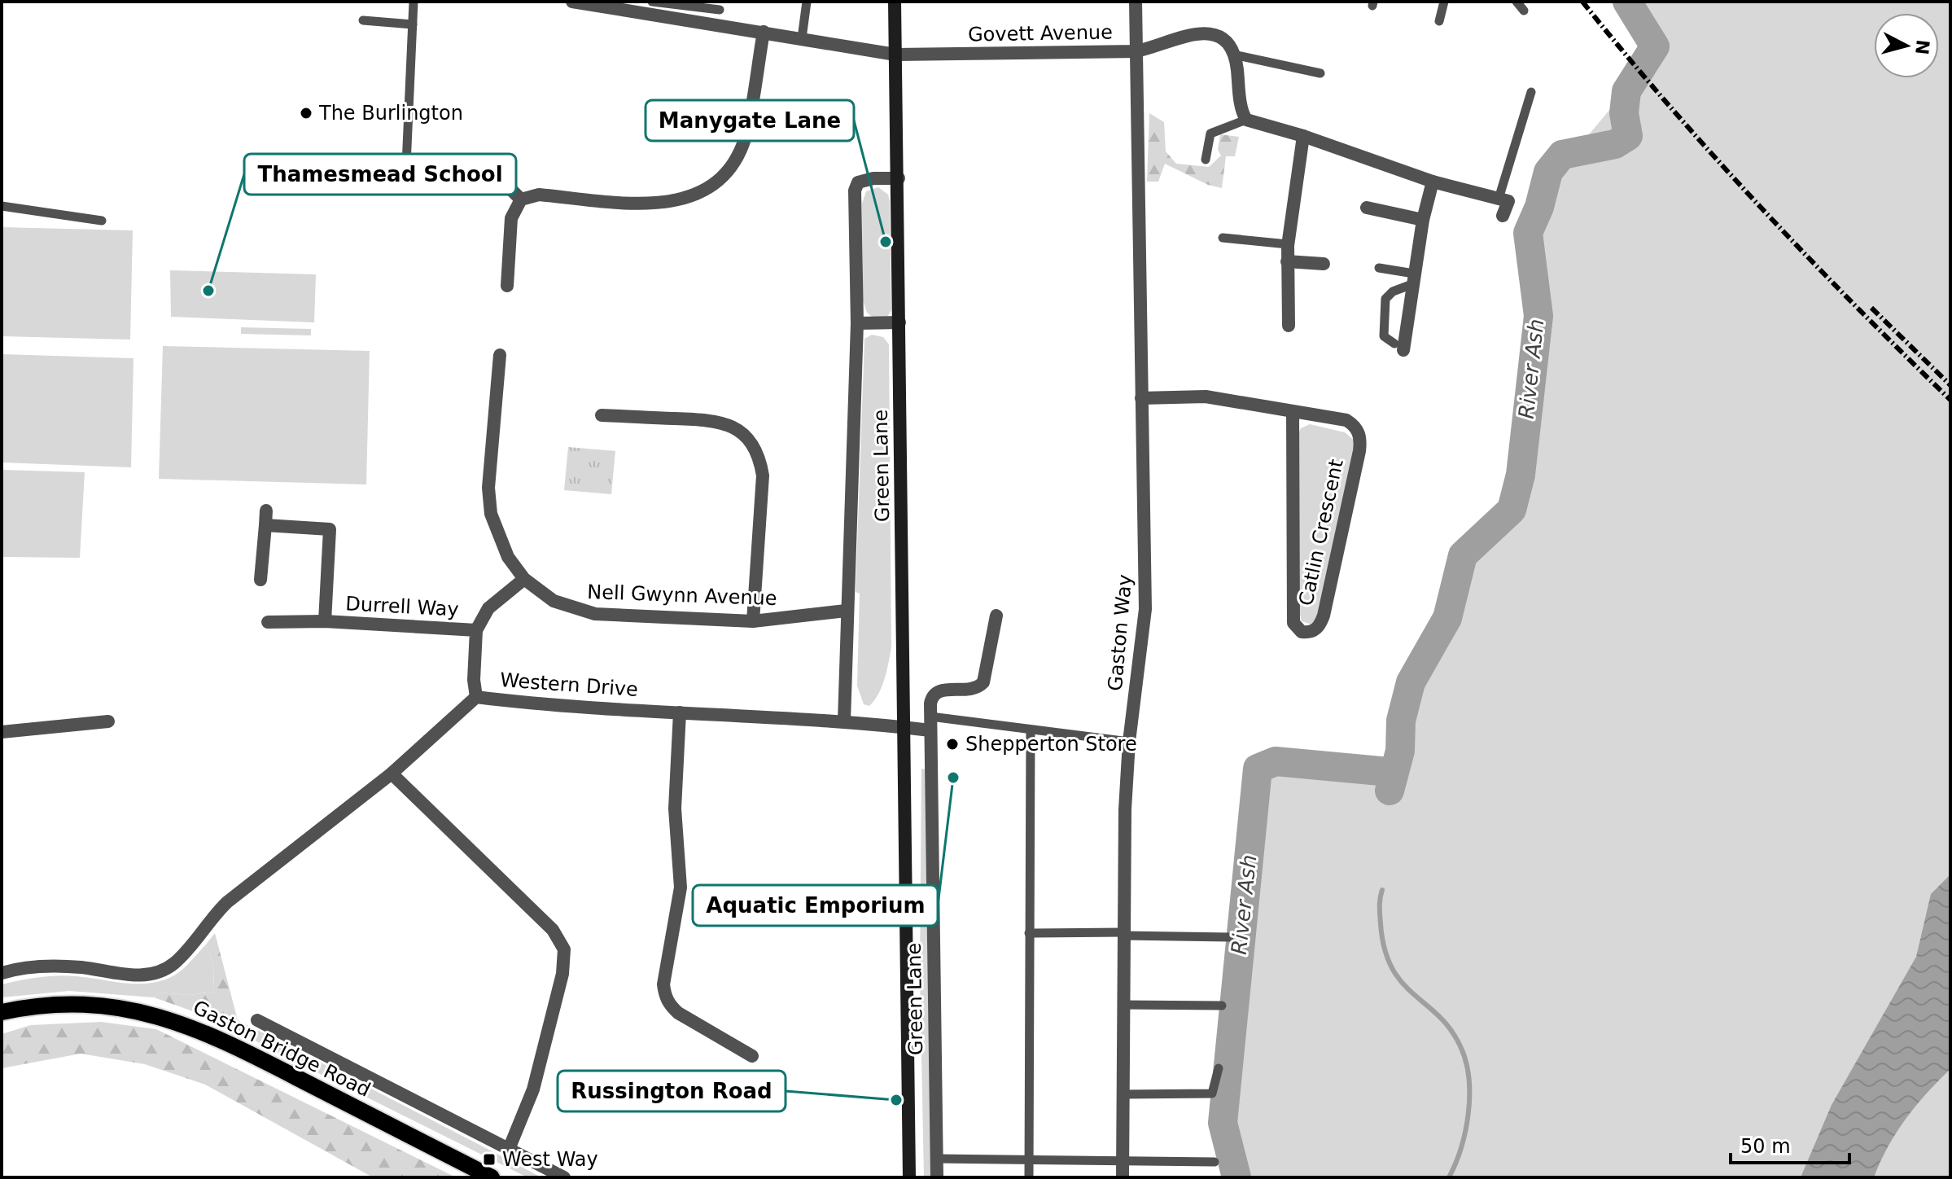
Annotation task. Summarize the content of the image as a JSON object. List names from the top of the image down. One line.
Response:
{"streets":{"main road":["Green Lane","Gaston Bridge Road"],"street":["Govett Avenue","Catlin Crescent","Nell Gwynn Avenue","Durrell Way","Gaston Way","Western Drive"]},"crossings":[["Govett Avenue","Green Lane"],["Govett Avenue","Gaston Way"],["Green Lane","Nell Gwynn Avenue"],["Green Lane","Western Drive"],["Catlin Crescent","Gaston Way"],["Nell Gwynn Avenue","Durrell Way"],["Durrell Way","Western Drive"]],"water":["River Ash"],"places":{"other":["The Burlington","Manygate Lane","Thamesmead School","Shepperton Store","Aquatic Emporium","Russington Road"],"transit":["West Way"]},"scale_bar":"50 m","north":"right"}
